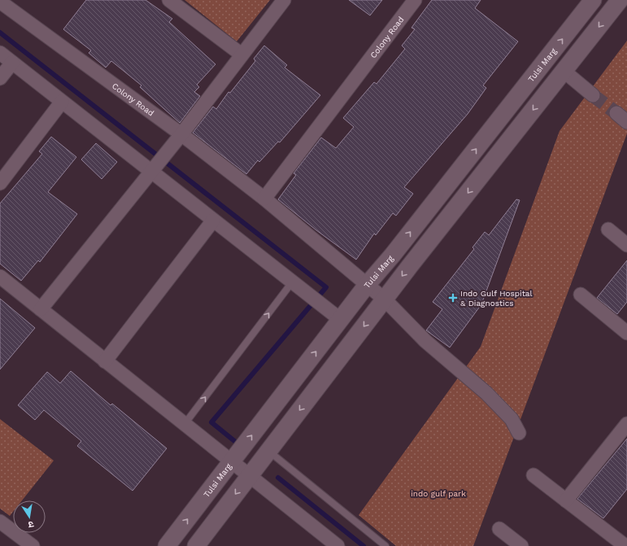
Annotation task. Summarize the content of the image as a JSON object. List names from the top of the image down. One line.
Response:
{"streets":{"street":["Colony Road","Tulsi Marg"]},"crossings":[["Colony Road","Tulsi Marg"]],"parks":["indo gulf park"],"places":{"health":["Indo Gulf Hospital & Diagnostics"]},"north":"bottom"}
